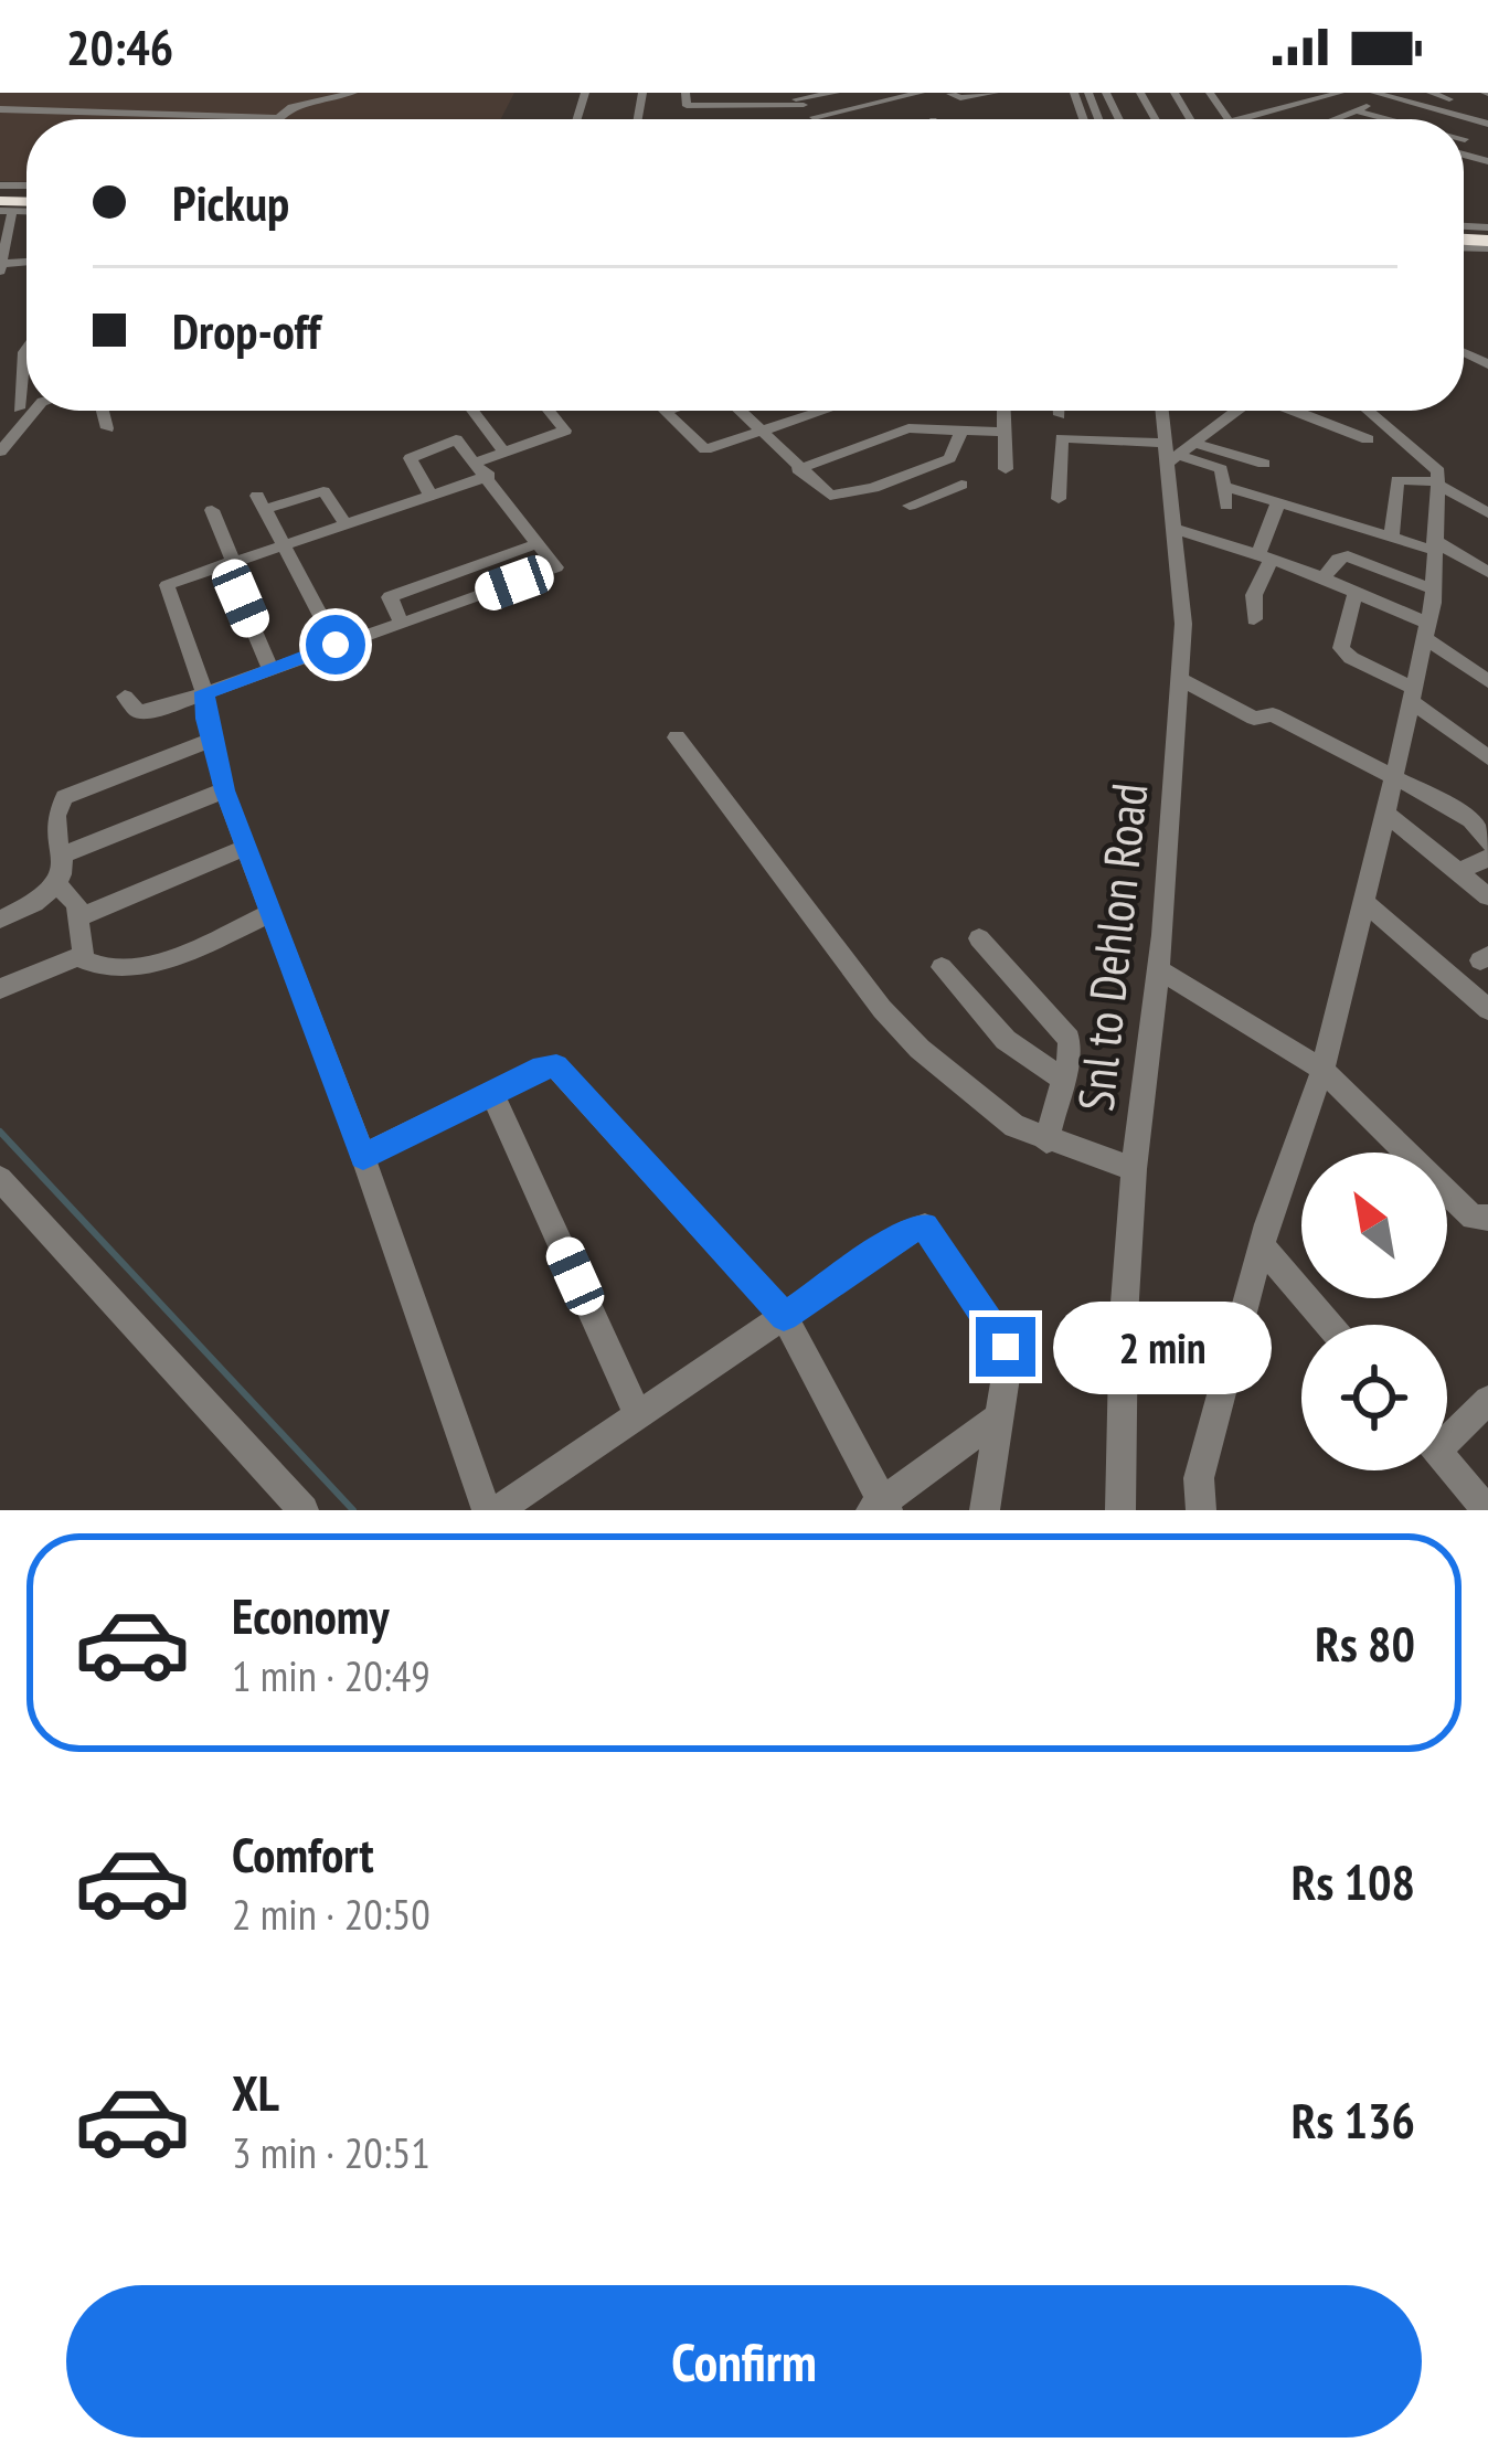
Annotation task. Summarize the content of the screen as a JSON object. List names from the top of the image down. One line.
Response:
{"streets":{"street":["Snl to Dehlon Road"]},"north":"top left","page":{"status":"20:46","banner":["Pickup","Drop-off"],"bubble":"2 min","list":[{"name":"Economy","note":"1 min · 20:49","value":"Rs 80"},{"name":"Comfort","note":"2 min · 20:50","value":"Rs 108"},{"name":"XL","note":"3 min · 20:51","value":"Rs 136"}],"buttons":"Confirm"}}
